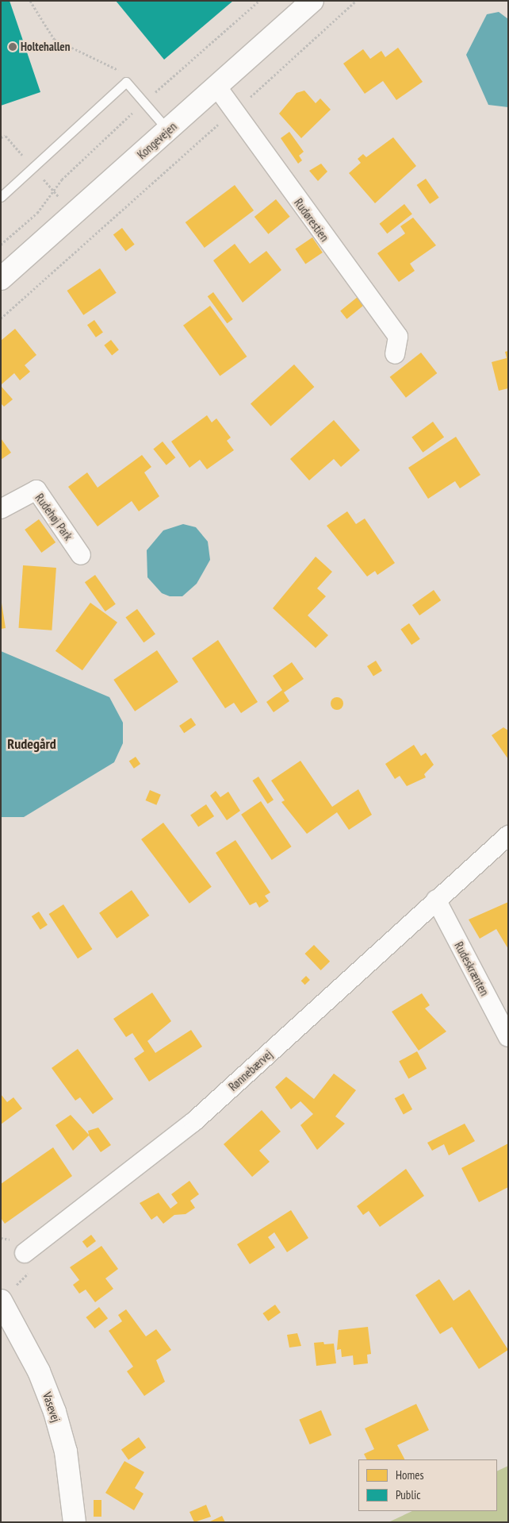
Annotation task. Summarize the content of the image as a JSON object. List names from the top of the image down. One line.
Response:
{"streets":{"main road":["Kongevejen","Vasevej"],"street":["Rudørestien","Rudehøj Park","Rudeskrænten","Rønnebærvej"]},"crossings":[["Kongevejen","Rudørestien"],["Rudeskrænten","Rønnebærvej"]],"districts":["Rudegård"],"places":["Holtehallen"],"legend":["Homes","Public"]}
